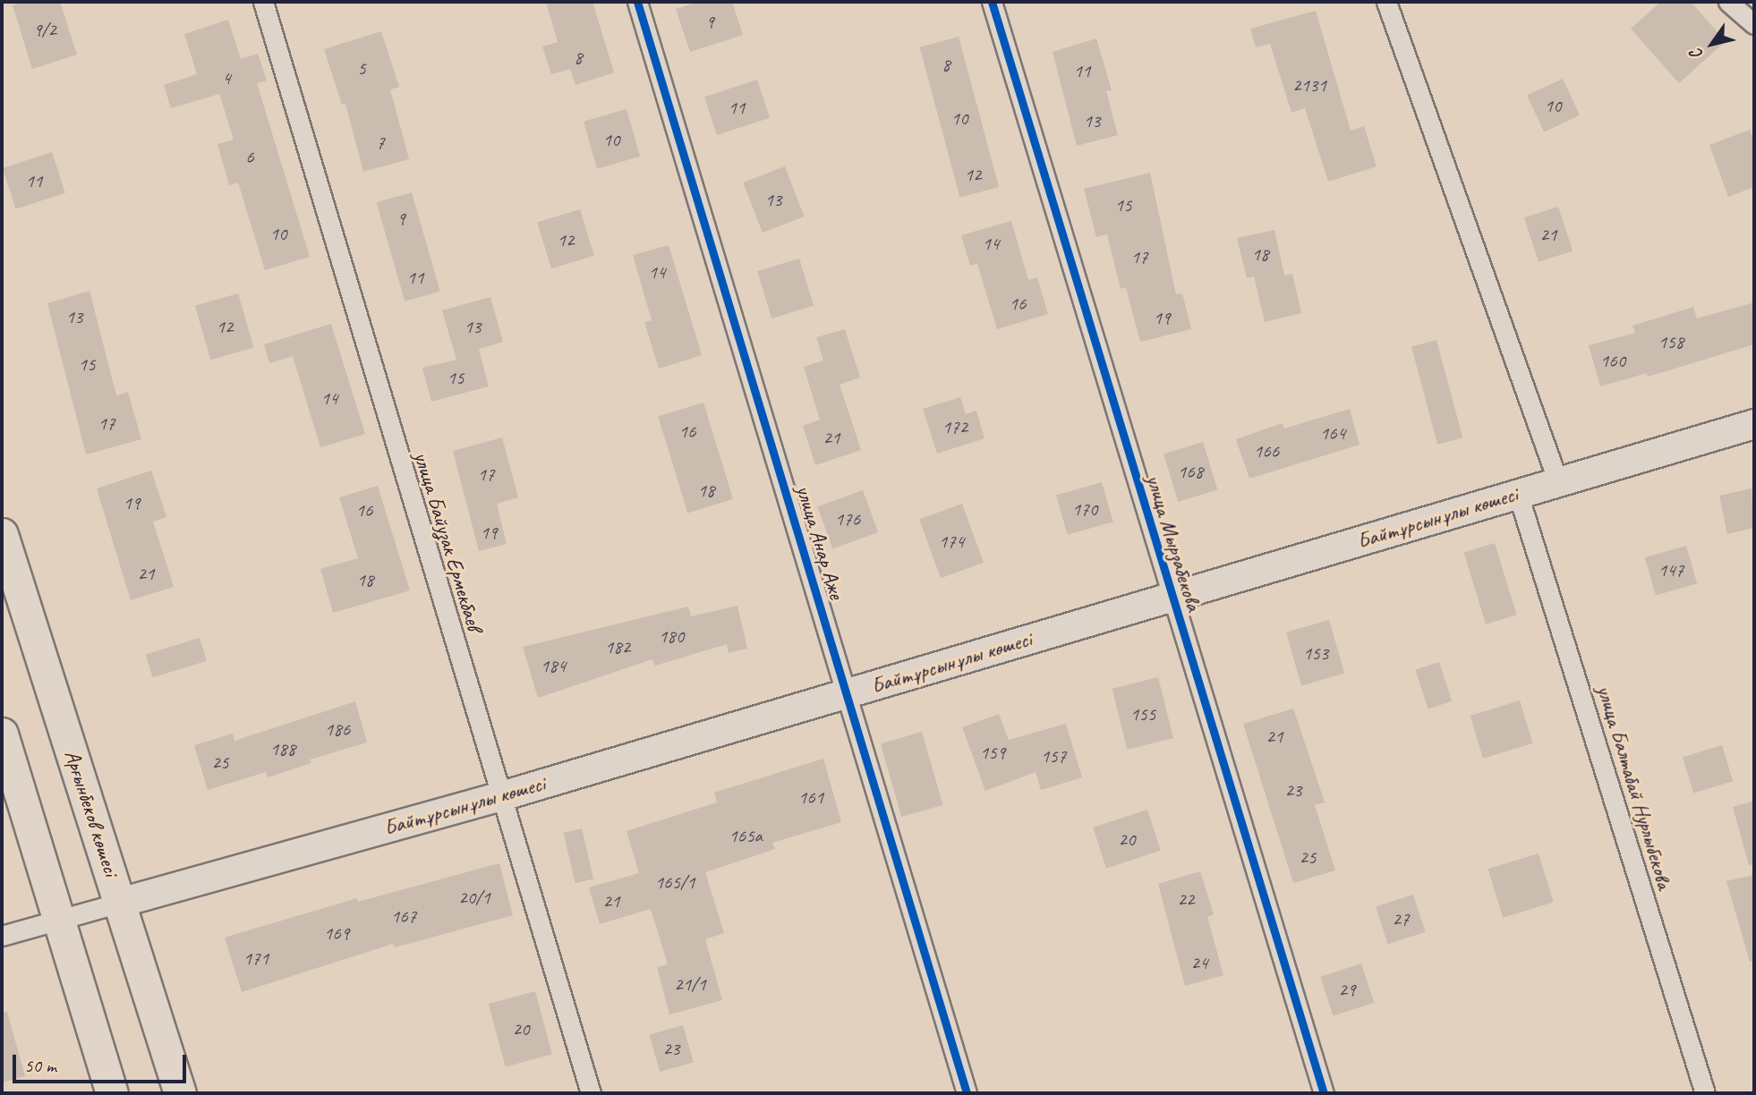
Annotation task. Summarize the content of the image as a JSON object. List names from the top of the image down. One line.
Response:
{"streets":{"main road":["Байтұрсынұлы көшесі","Арғынбеков көшесі"],"street":["улица Байузак Ермекбаев","улица Анар Аже","улица Мырзабекова","улица Балтабай Нурлыбекова"]},"crossings":[["Байтұрсынұлы көшесі","улица Байузак Ермекбаев"],["Байтұрсынұлы көшесі","улица Анар Аже"],["Байтұрсынұлы көшесі","улица Мырзабекова"],["Байтұрсынұлы көшесі","улица Балтабай Нурлыбекова"],["Байтұрсынұлы көшесі","Арғынбеков көшесі"]],"house_numbers":["9","9/2","8","8","5","11","4","2131","10","11","10","13","10","7","6","12","11","13","15","9","10","21","12","14","18","17","14","11","16","13","19","12","13","158","160","15","15","14","17","172","16","164","21","166","168","17","18","19","170","16","176","19","174","147","21","18","180","182","153","184","155","186","21","188","159","157","25","23","161","165а","20","25","165/1","20/1","22","21","167","27","169","171","24","21/1","29","20","23"],"scale_bar":"50 m","north":"bottom left"}
